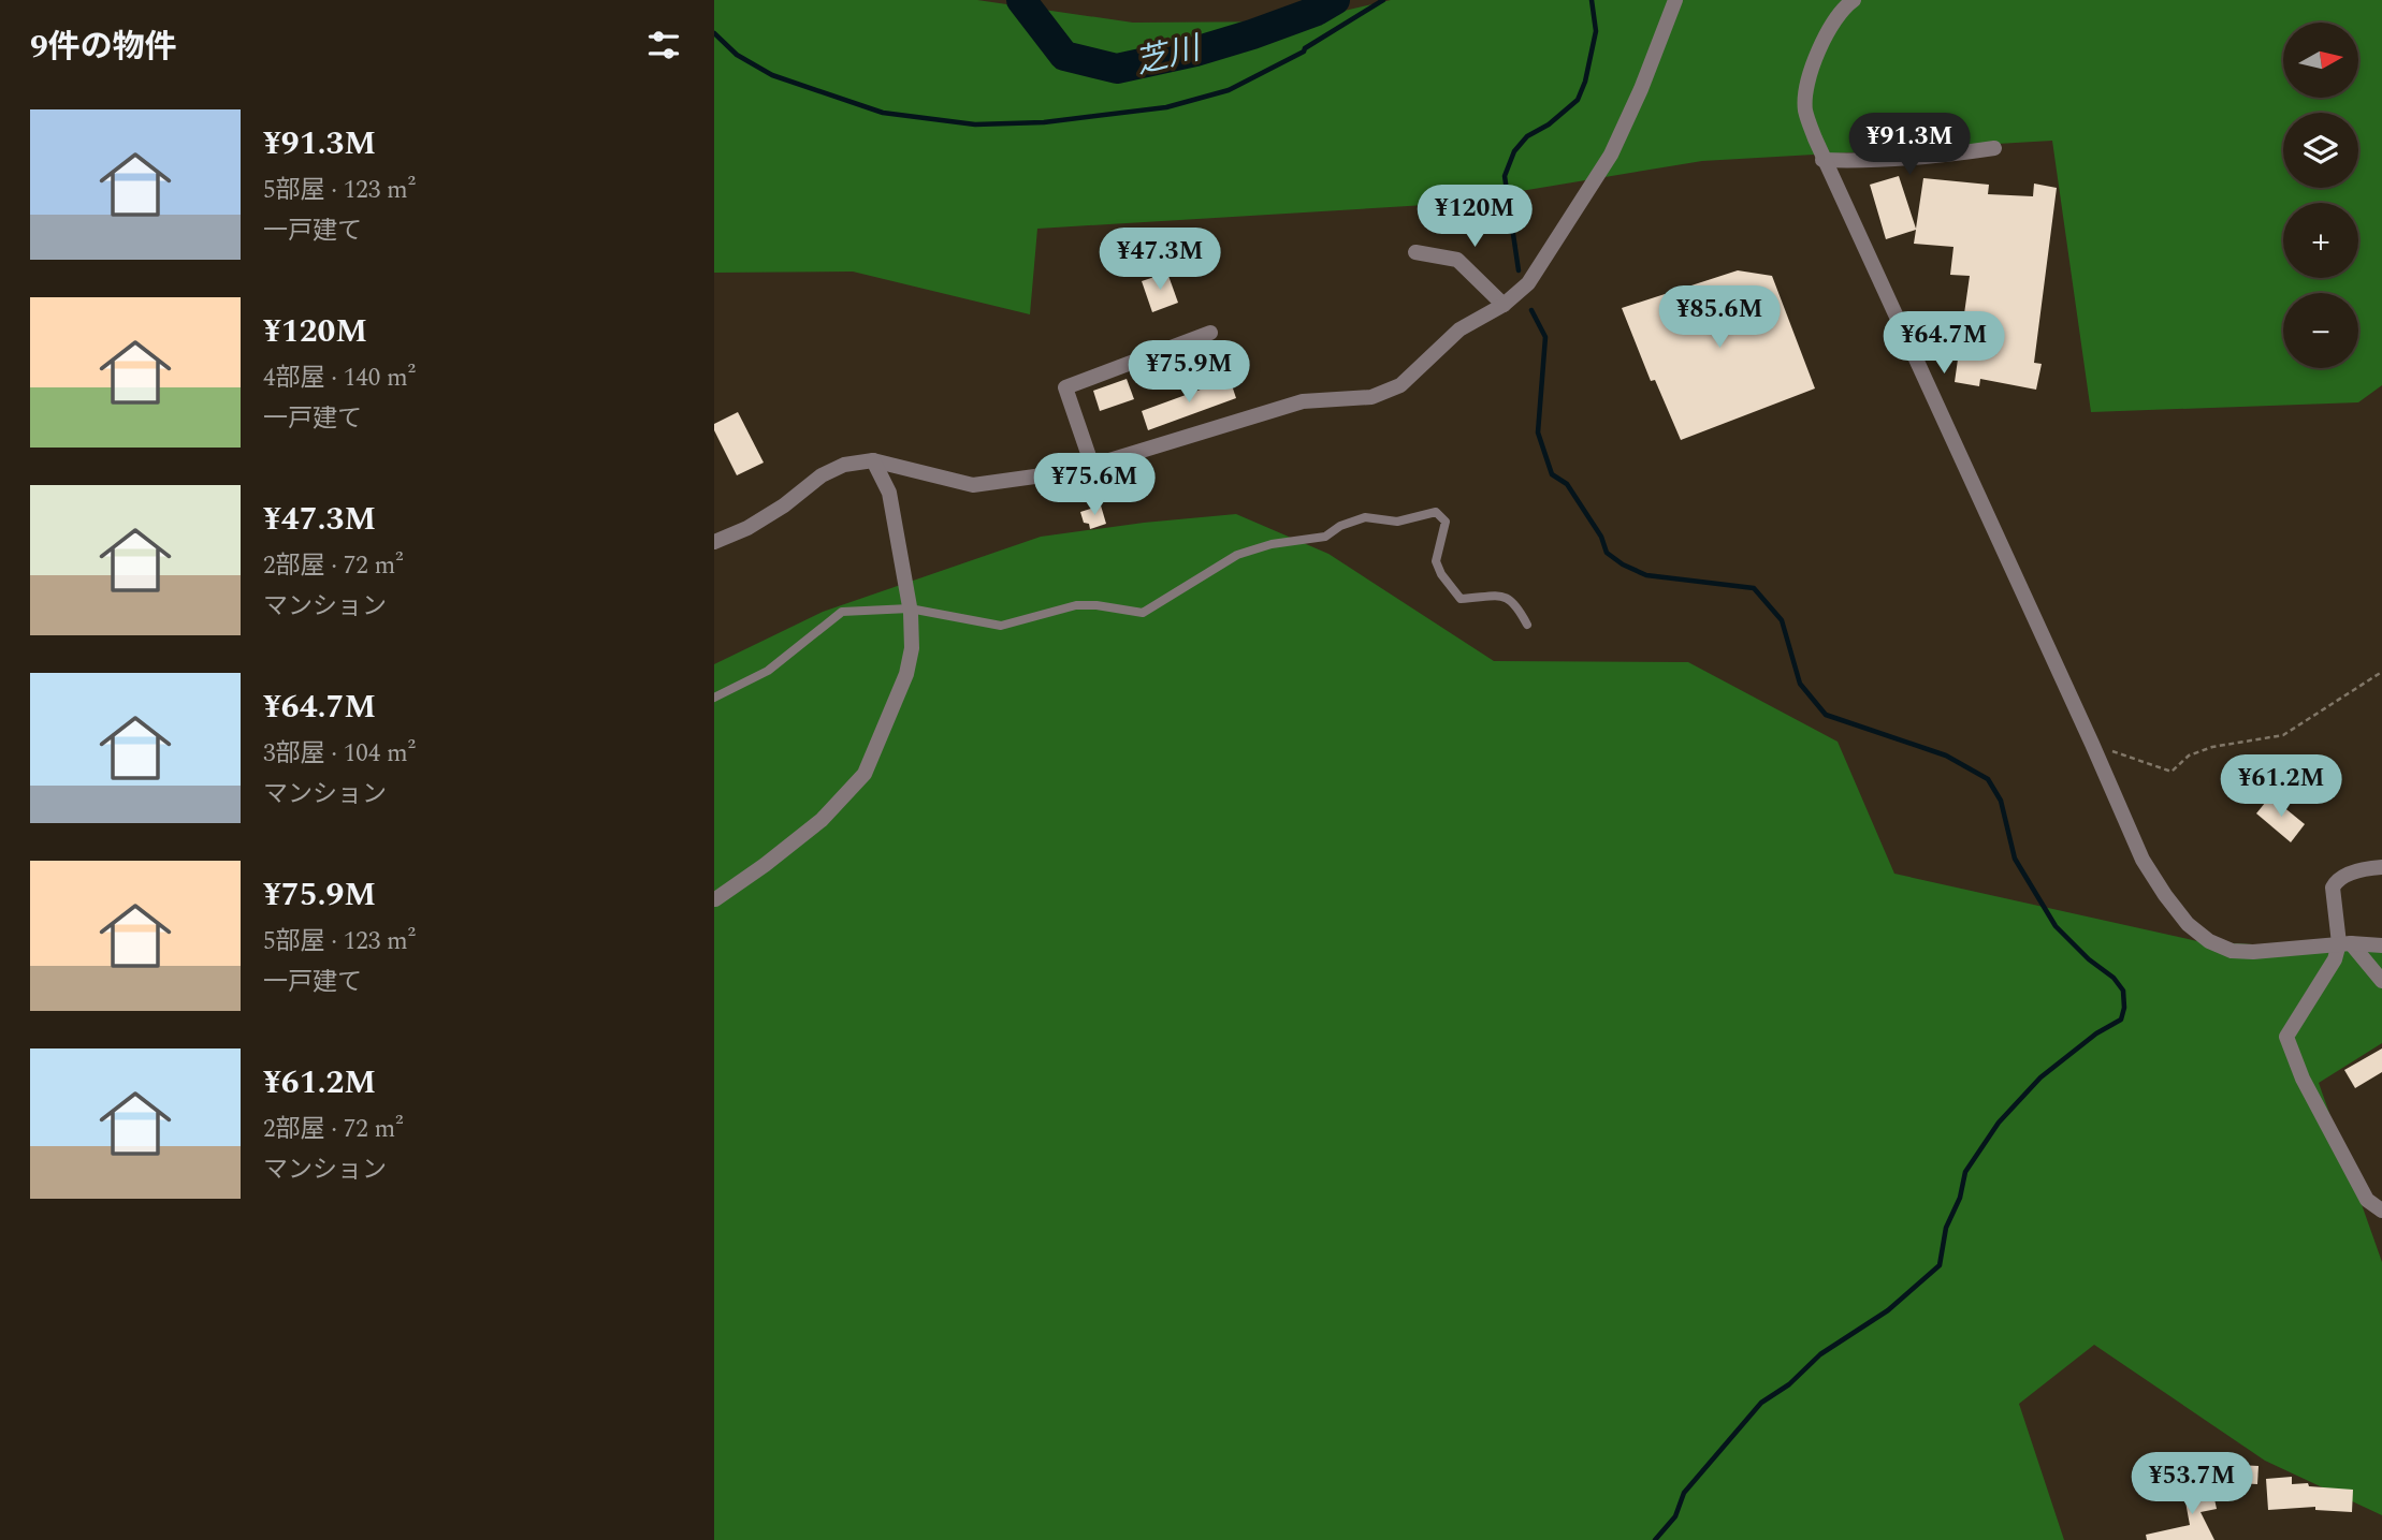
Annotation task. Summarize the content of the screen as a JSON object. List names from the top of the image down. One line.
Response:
{"water":["芝川"],"north":"right","page":{"heading":"9件の物件","map_buttons":["+","−"],"list":[{"name":"¥91.3M","note":"5部屋 · 123 m² · 一戸建て"},{"name":"¥120M","note":"4部屋 · 140 m² · 一戸建て"},{"name":"¥47.3M","note":"2部屋 · 72 m² · マンション"},{"name":"¥64.7M","note":"3部屋 · 104 m² · マンション"},{"name":"¥75.9M","note":"5部屋 · 123 m² · 一戸建て"},{"name":"¥61.2M","note":"2部屋 · 72 m² · マンション"}],"price":["¥91.3M","¥120M","¥47.3M","¥85.6M","¥64.7M","¥75.9M","¥75.6M","¥61.2M","¥53.7M"]}}
